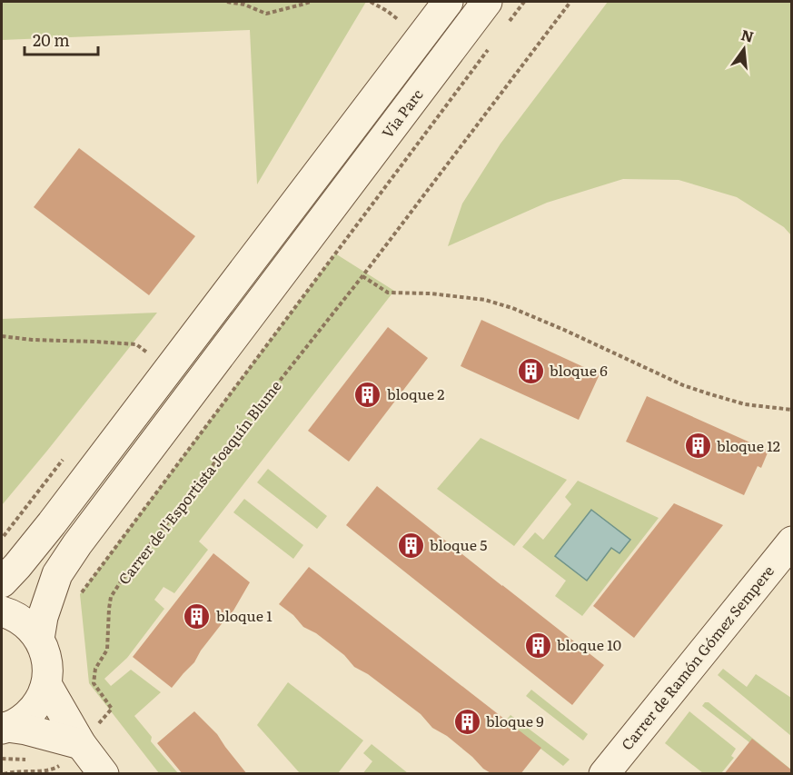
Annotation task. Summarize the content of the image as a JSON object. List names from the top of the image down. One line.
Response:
{"streets":{"main road":["Via Parc","Carrer de Ramón Gómez Sempere"],"path":["Carrer de l'Esportista Joaquín Blume"]},"places":{"building":["bloque 6","bloque 2","bloque 12","bloque 5","bloque 1","bloque 10","bloque 9"]},"scale_bar":"20 m","north":"top"}
